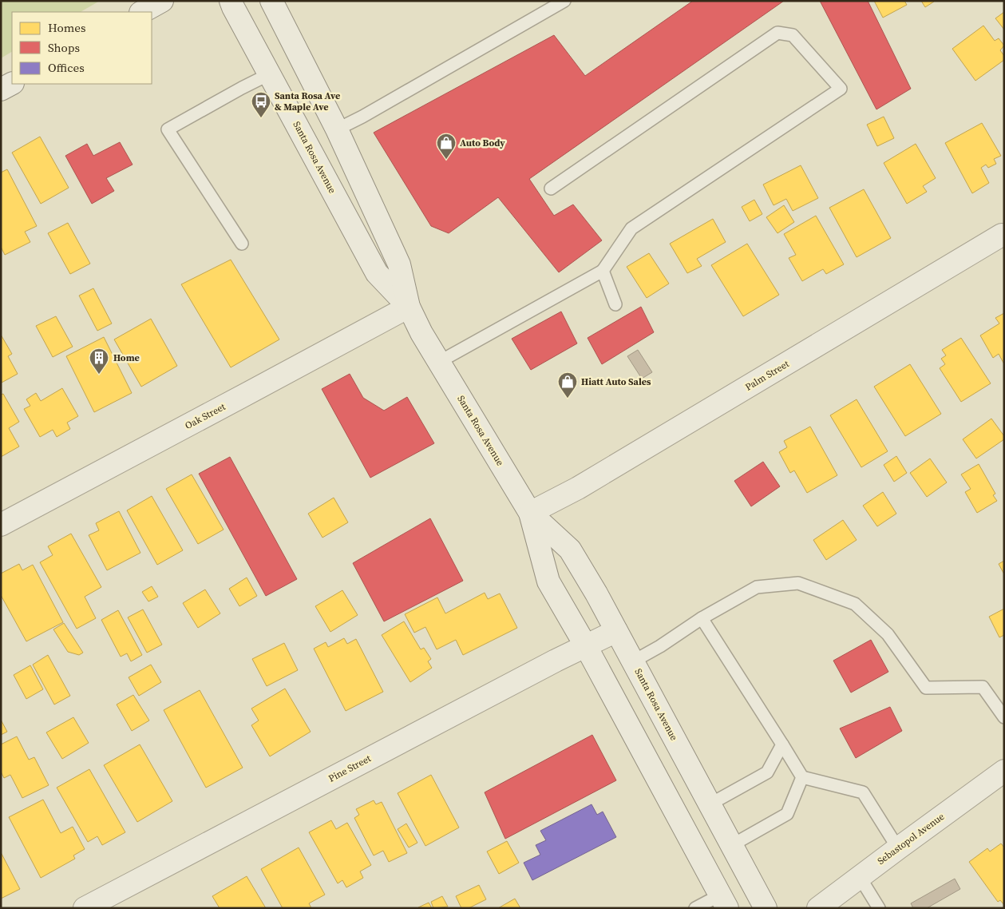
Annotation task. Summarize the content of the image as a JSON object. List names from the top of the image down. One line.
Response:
{"streets":{"main road":["Santa Rosa Avenue","Palm Street","Oak Street","Pine Street","Sebastopol Avenue"]},"crossings":[["Santa Rosa Avenue","Palm Street"],["Santa Rosa Avenue","Oak Street"],["Santa Rosa Avenue","Pine Street"]],"places":{"bus stop":["Santa Rosa Ave & Maple Ave"],"shop":["Auto Body","Hiatt Auto Sales"],"building":["Home"]},"legend":["Homes","Shops","Offices"]}
